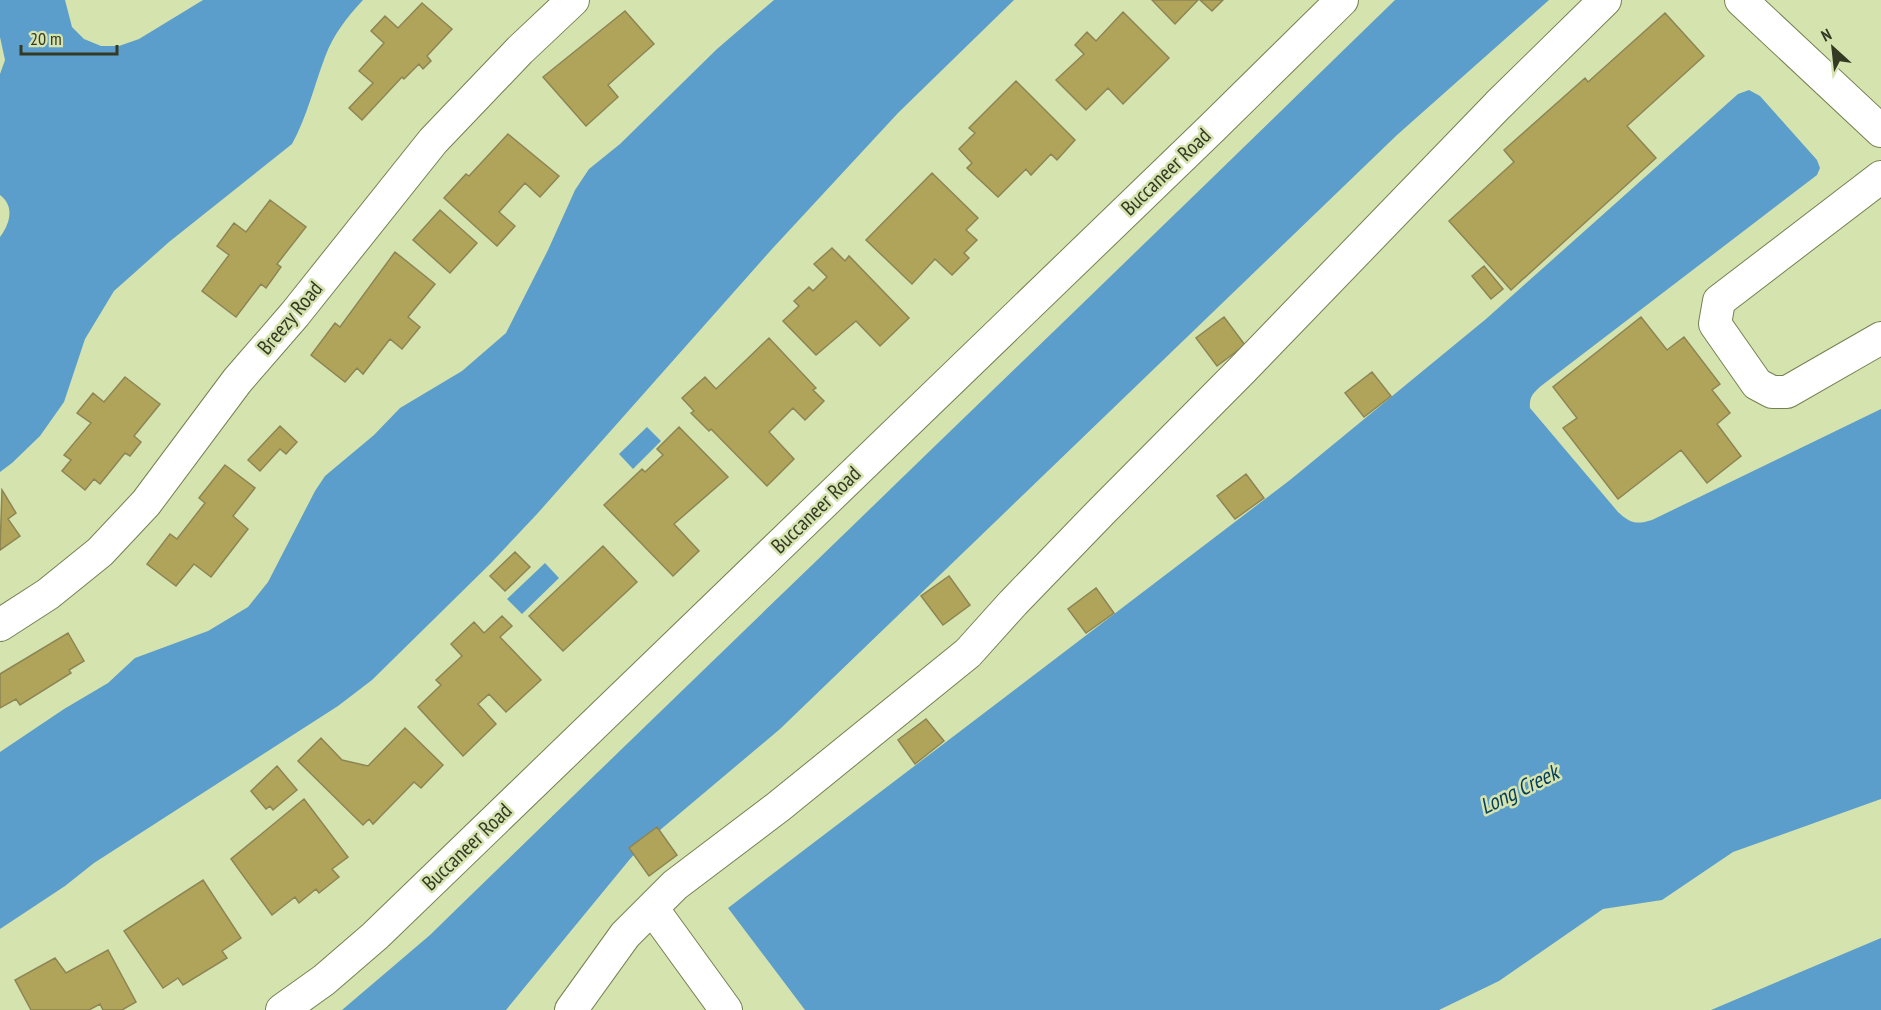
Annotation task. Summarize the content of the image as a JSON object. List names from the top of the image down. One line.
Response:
{"streets":{"street":["Buccaneer Road","Breezy Road"]},"water":["Long Creek"],"scale_bar":"20 m","north":"top left"}
